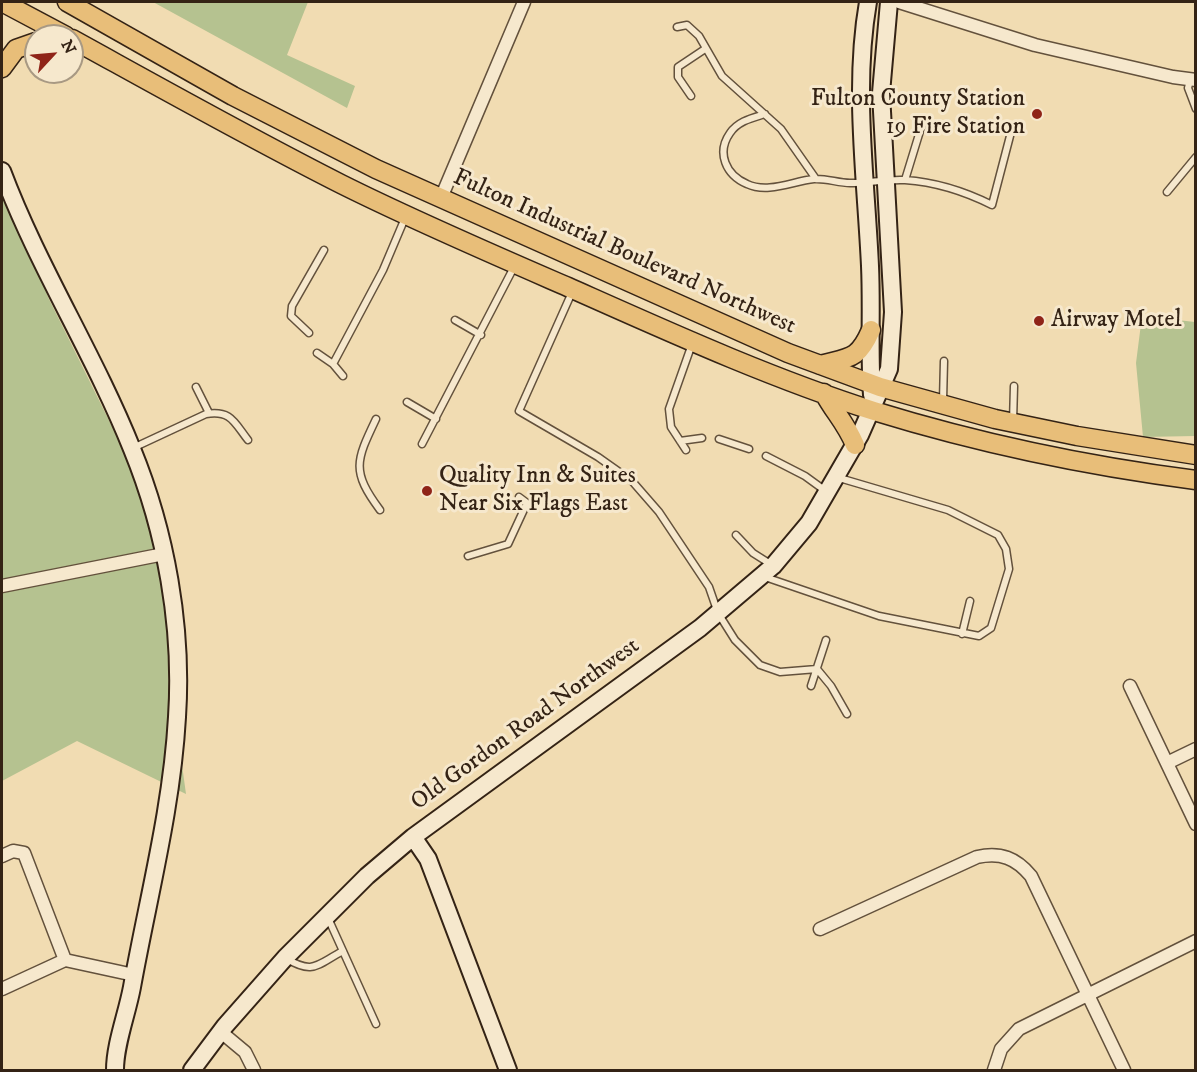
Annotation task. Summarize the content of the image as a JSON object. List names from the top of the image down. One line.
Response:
{"streets":{"main road":["Fulton Industrial Boulevard Northwest","Old Gordon Road Northwest"]},"crossings":[["Fulton Industrial Boulevard Northwest","Old Gordon Road Northwest"]],"places":["Fulton County Station 19 Fire Station","Airway Motel","Quality Inn & Suites Near Six Flags East"],"north":"top right"}
